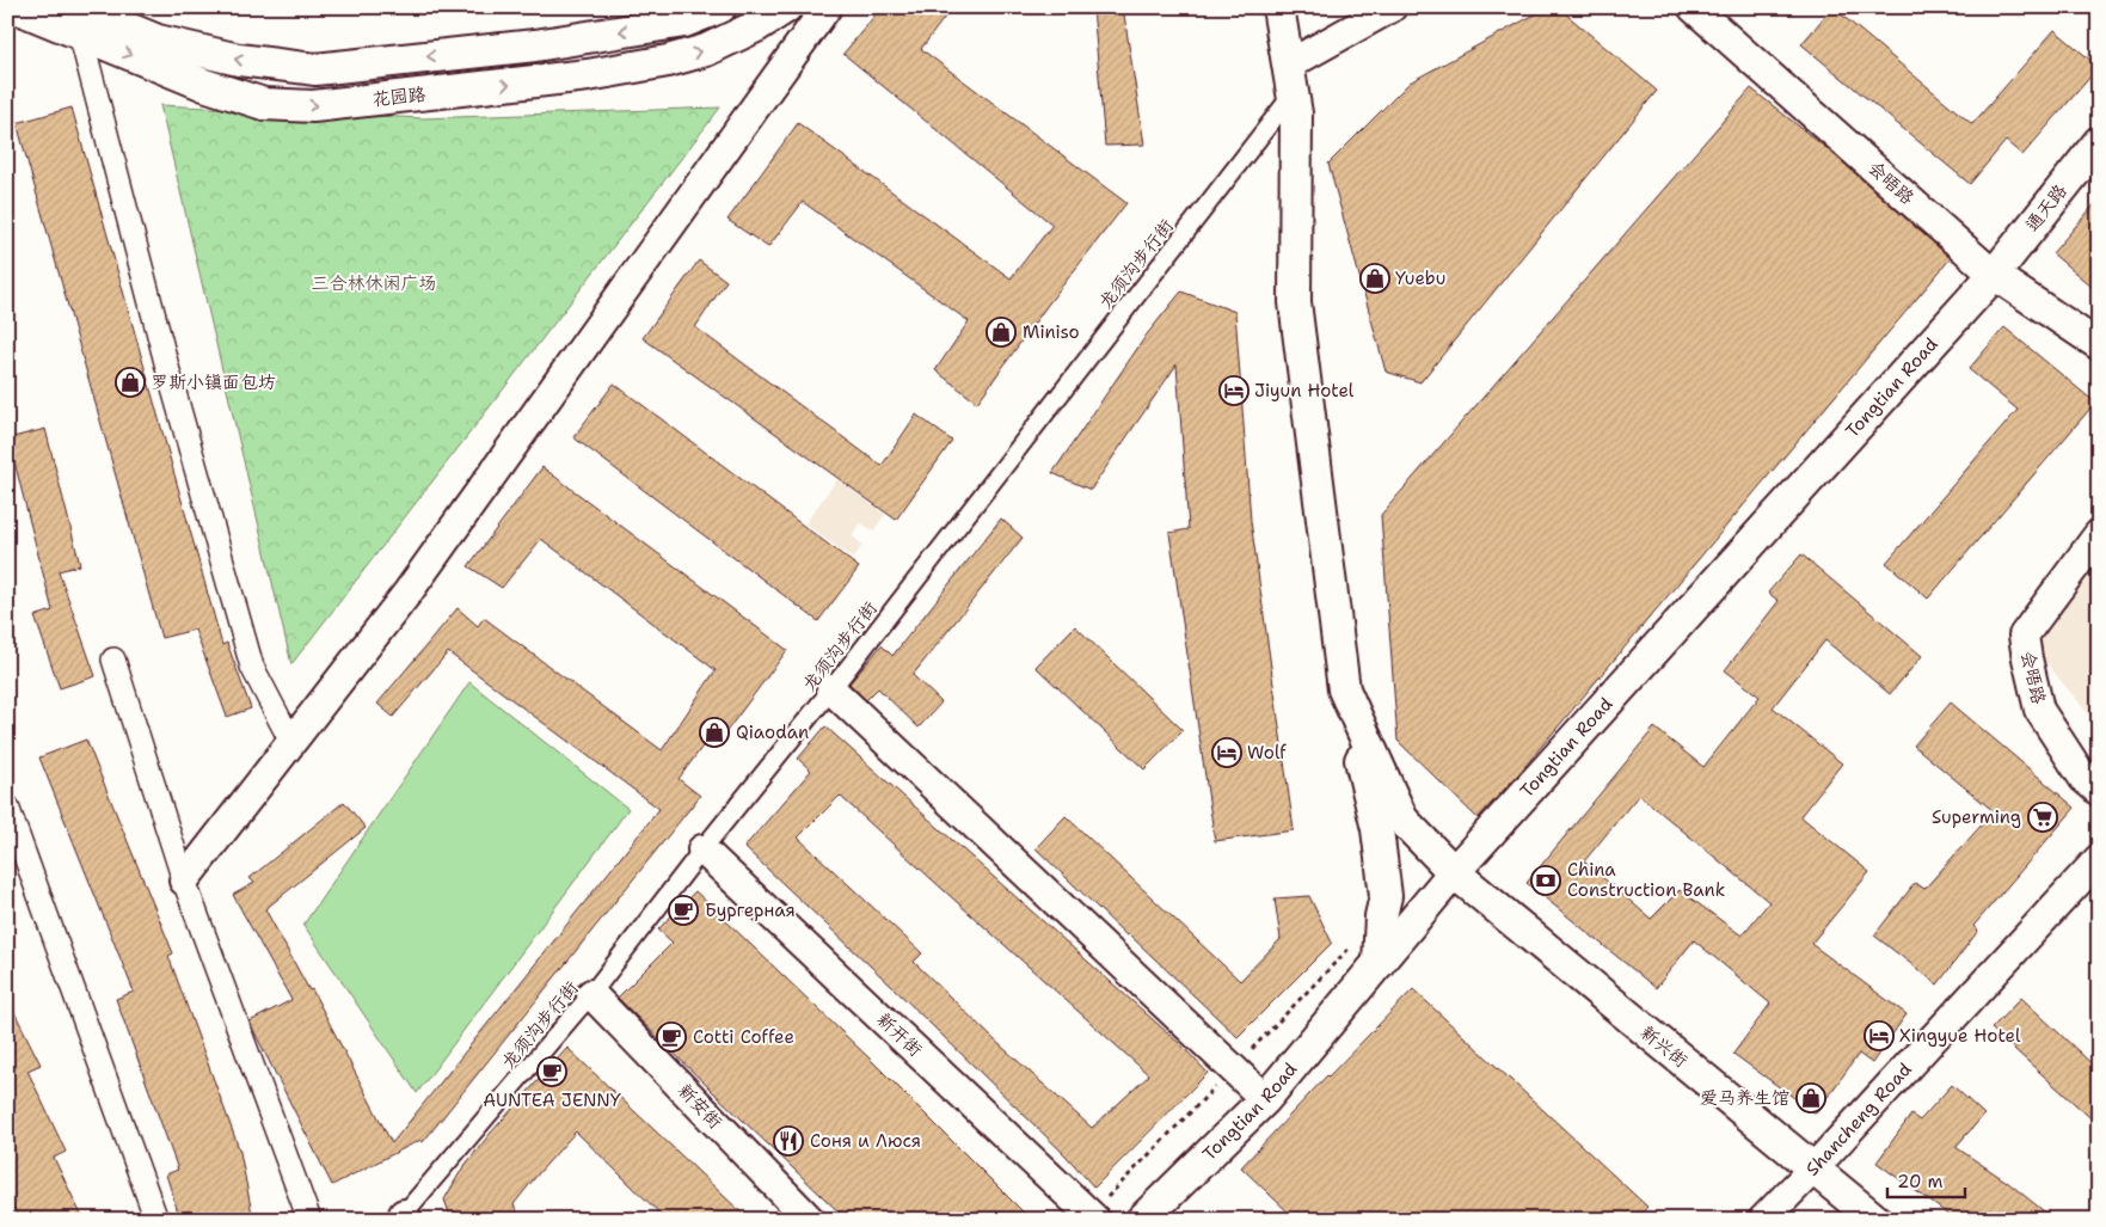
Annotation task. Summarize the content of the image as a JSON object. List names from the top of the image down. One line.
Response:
{"streets":{"main road":["花园路","通天路","Tongtian Road","新兴街"],"street":["会晤路","龙须沟步行街","新开街","新安街","Shancheng Road"]},"crossings":[["会晤路","通天路"],["会晤路","Tongtian Road"],["通天路","Tongtian Road"],["龙须沟步行街","新开街"],["龙须沟步行街","新安街"],["Tongtian Road","新兴街"],["新兴街","Shancheng Road"]],"parks":["三合林休闲广场"],"places":{"shop":["Yuebu","Miniso","罗斯小镇面包坊","Qiaodan","爱马养生馆"],"hotel":["Jiyun Hotel","Wolf","Xingyue Hotel"],"supermarket":["Superming"],"bank":["China Construction Bank"],"cafe":["Бургерная","Cotti Coffee","AUNTEA JENNY"],"restaurant":["Соня и Люся"]},"scale_bar":"20 m"}
